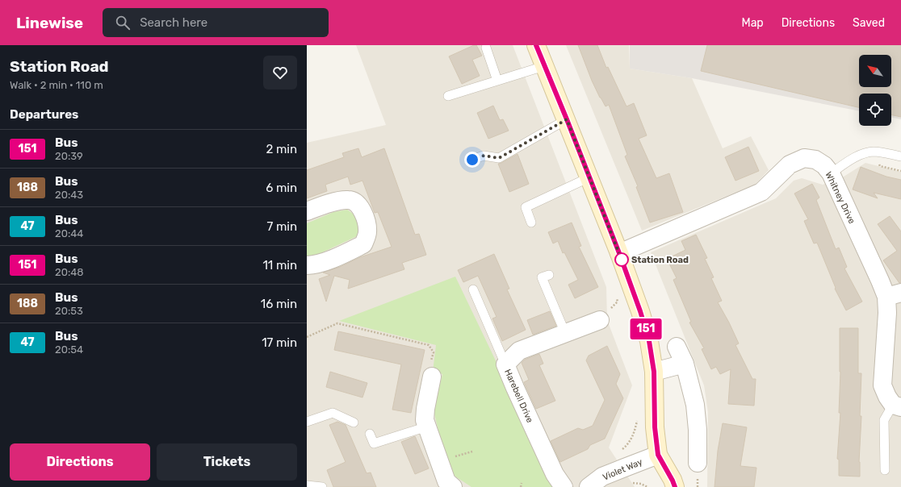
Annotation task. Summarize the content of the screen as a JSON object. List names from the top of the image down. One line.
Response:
{"streets":{"street":["Whitney Drive","Harebell Drive","Violet Way"]},"places":["Station Road"],"lines":["bus line 151"],"north":"top left","page":{"header":"Linewise","search":"Search here","nav":["Map","Directions","Saved"],"heading":[["Station Road","Walk · 2 min · 110 m"],"Departures"],"on_map":"151","list":[{"mark":"151","name":"Bus","note":"20:39","value":"2 min"},{"mark":"188","name":"Bus","note":"20:43","value":"6 min"},{"mark":"47","name":"Bus","note":"20:44","value":"7 min"},{"mark":"151","name":"Bus","note":"20:48","value":"11 min"},{"mark":"188","name":"Bus","note":"20:53","value":"16 min"},{"mark":"47","name":"Bus","note":"20:54","value":"17 min"}],"buttons":["Directions","Tickets"]}}
